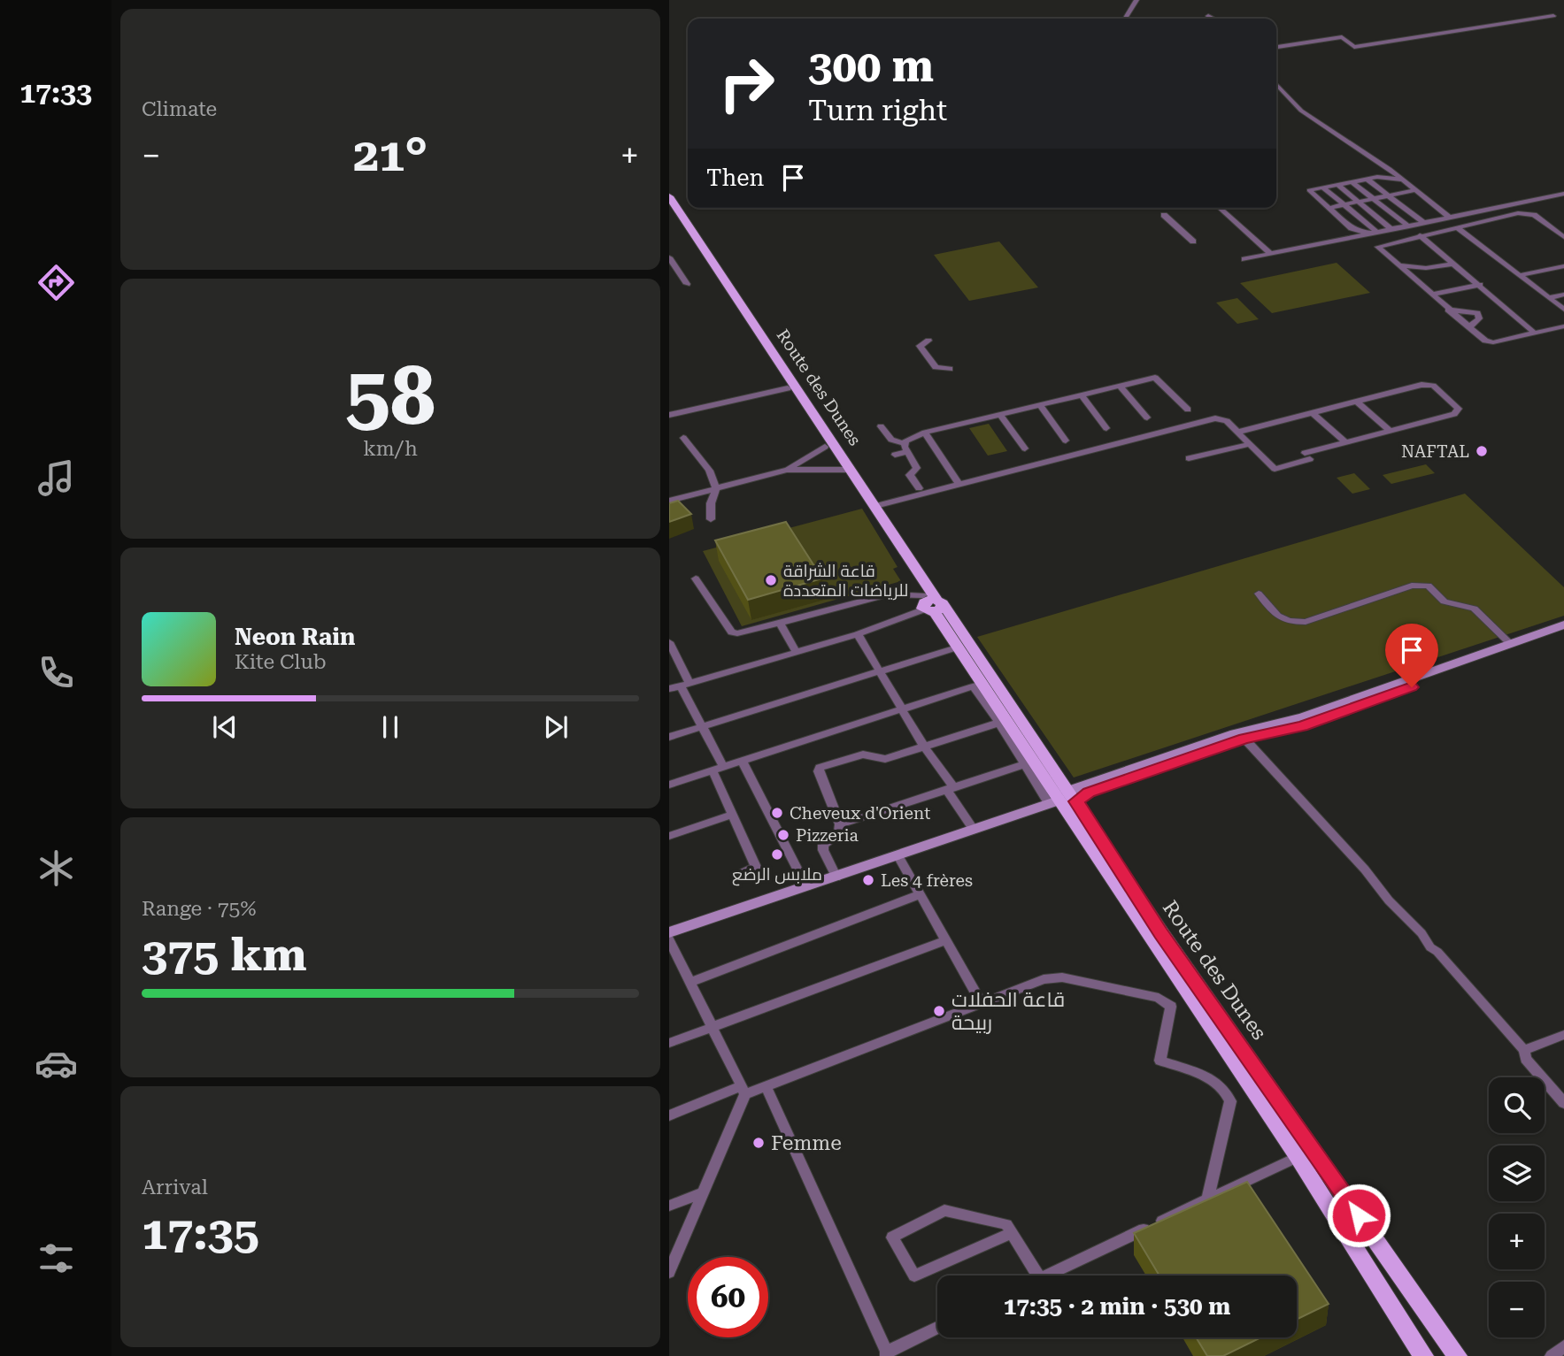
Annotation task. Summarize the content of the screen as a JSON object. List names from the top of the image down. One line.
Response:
{"streets":{"main road":["Route des Dunes"]},"places":["NAFTAL","قاعة الشراقة للرياضات المتعددة","Cheveux d'Orient","Pizzeria","ملابس الرضع","Les 4 frères","قاعة الحفلات ربيحة","Femme"],"page":{"tabs":"17:33","tile":["Climate",["58","km/h"],["Range · 75%","375 km"],["Arrival","17:35"]],"turn":["300 m","Turn right"],"heat":["−","21°","+"],"then":"Then","song":["Neon Rain","Kite Club"],"map_buttons":["+","−"],"limit":"60","trip":"17:35 · 2 min · 530 m"}}
